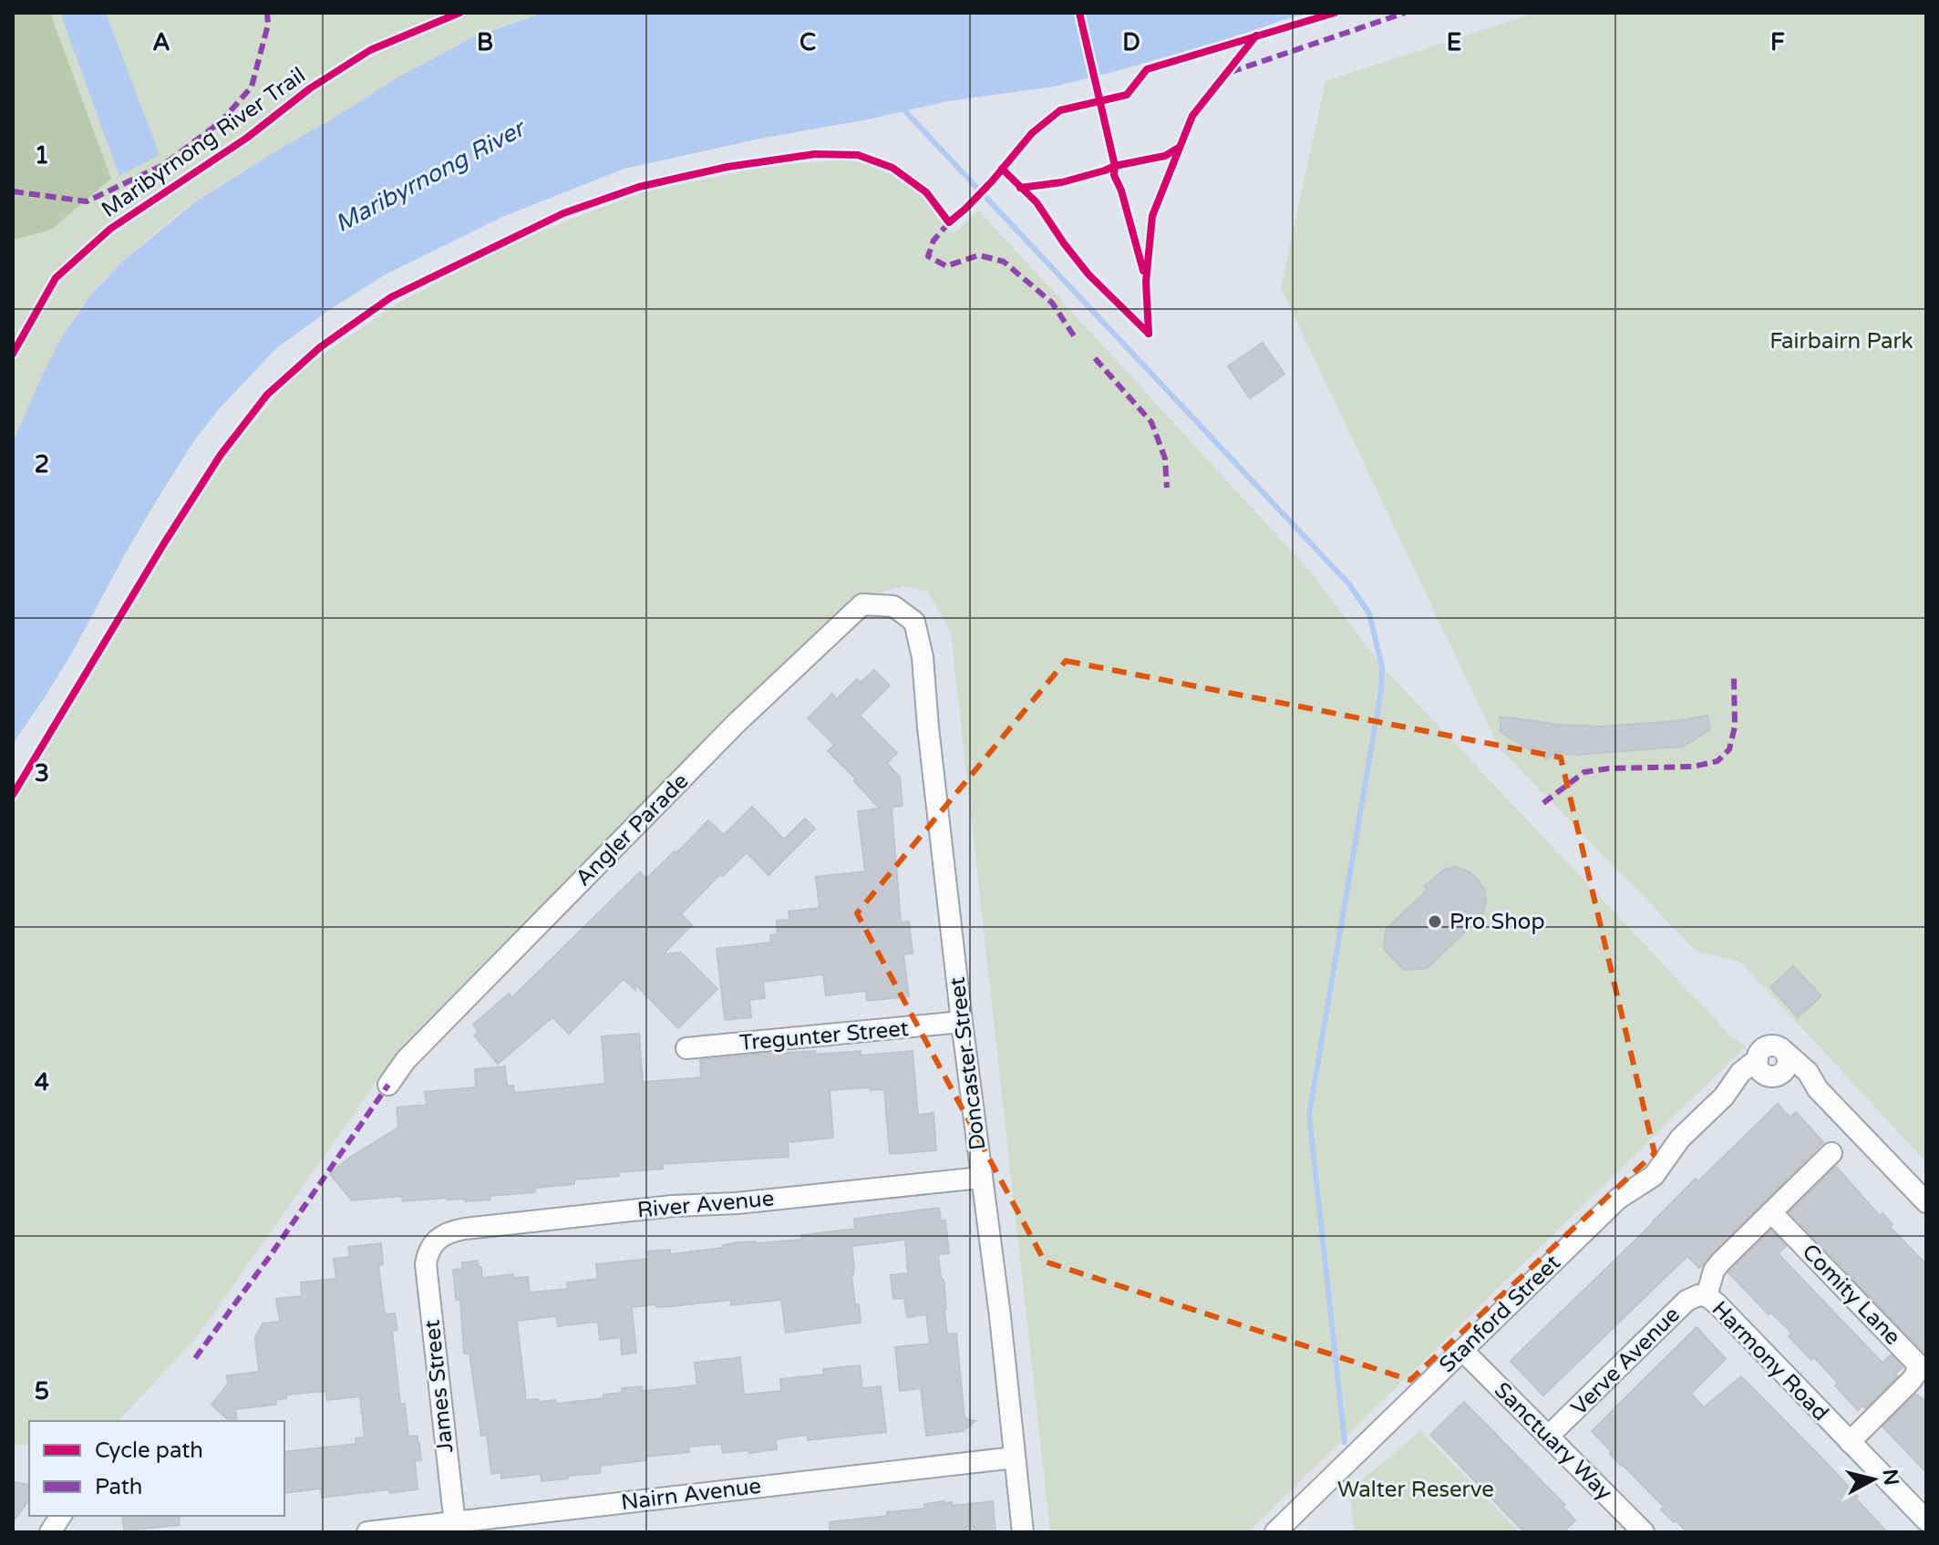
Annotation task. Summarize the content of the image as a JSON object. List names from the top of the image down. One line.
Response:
{"streets":{"street":["Angler Parade","Tregunter Street","Doncaster Street","River Avenue","Comity Lane","Stanford Street","Verve Avenue","Harmony Road","James Street","Sanctuary Way","Nairn Avenue"],"cycle path":["Maribyrnong River Trail"]},"crossings":[["Angler Parade","Doncaster Street"],["Tregunter Street","Doncaster Street"],["Doncaster Street","River Avenue"],["Doncaster Street","Nairn Avenue"],["River Avenue","James Street"],["Comity Lane","Harmony Road"],["Stanford Street","Sanctuary Way"],["Verve Avenue","Harmony Road"],["Verve Avenue","Sanctuary Way"],["James Street","Nairn Avenue"]],"water":["Maribyrnong River"],"parks":["Fairbairn Park","Walter Reserve"],"places":["Pro Shop"],"legend":["Cycle path","Path"],"north":"right","grid":{"columns":["A","B","C","D","E","F"],"rows":["1","2","3","4","5"]}}
